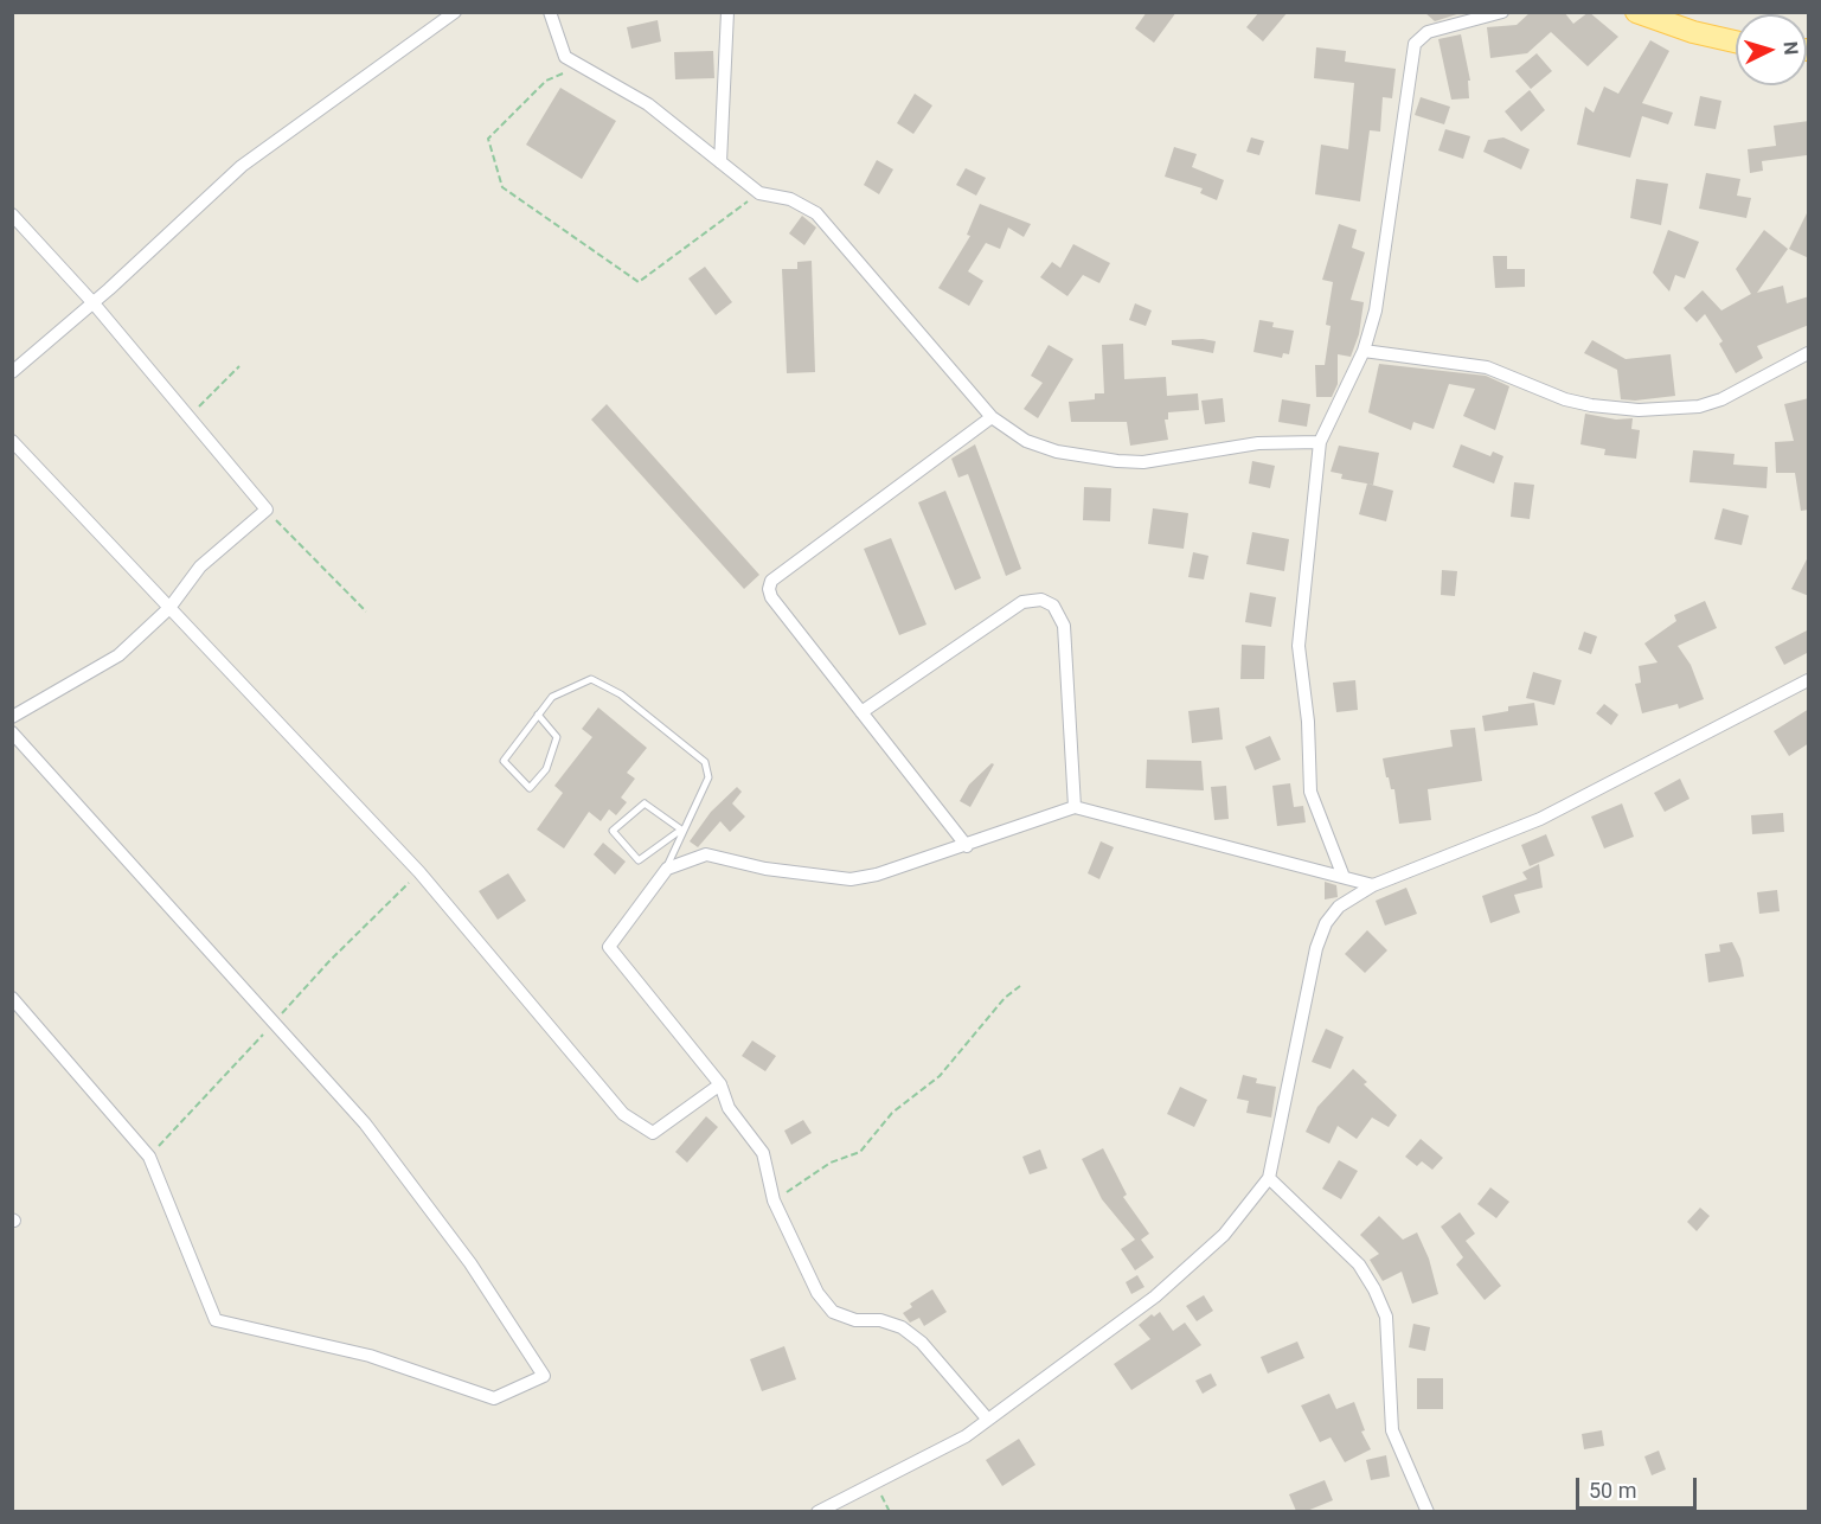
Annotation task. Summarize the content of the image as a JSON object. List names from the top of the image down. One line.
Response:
{"scale_bar":"50 m","north":"right"}
